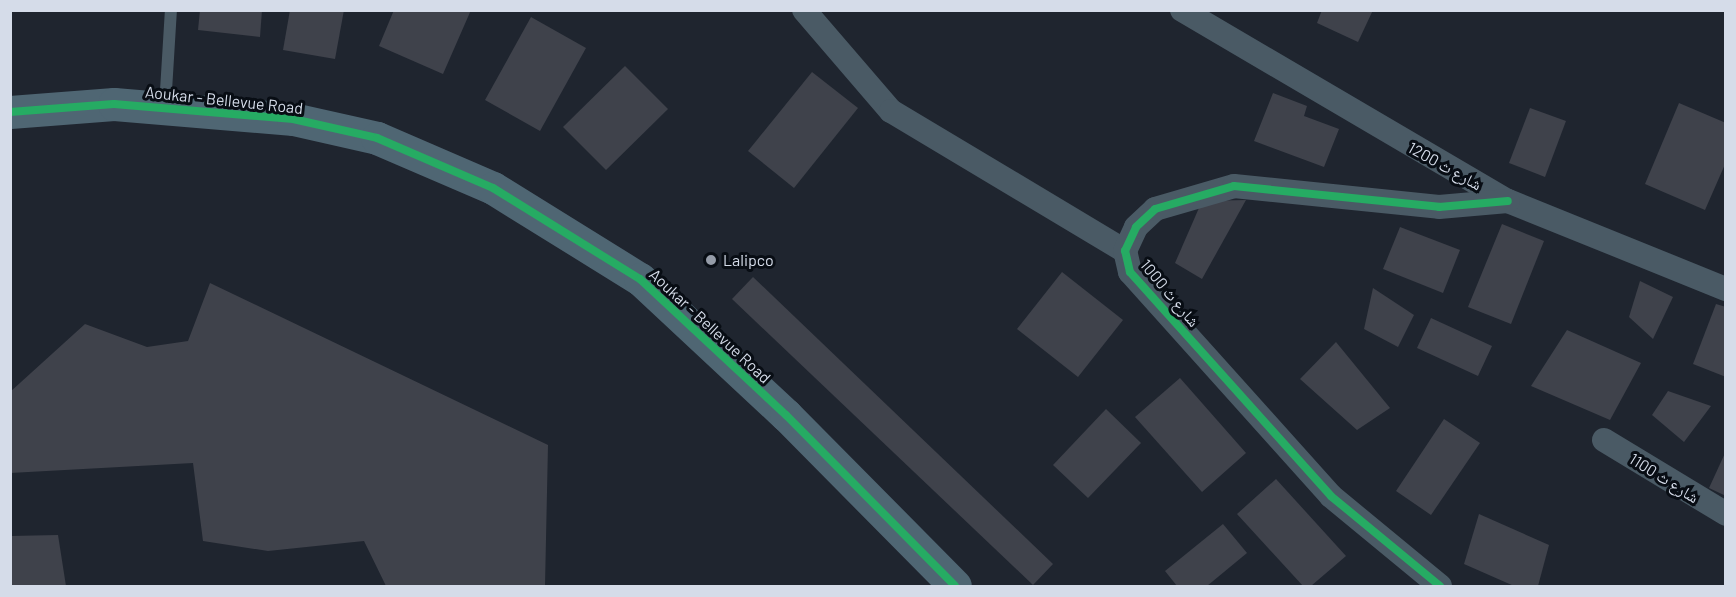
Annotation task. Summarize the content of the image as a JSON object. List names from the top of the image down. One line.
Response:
{"streets":{"street":["Aoukar - Bellevue Road","شارع ث 1200","شارع ث 1000","شارع ث 1100"]},"crossings":[["شارع ث 1200","شارع ث 1000"]],"places":["Lalipco"]}
